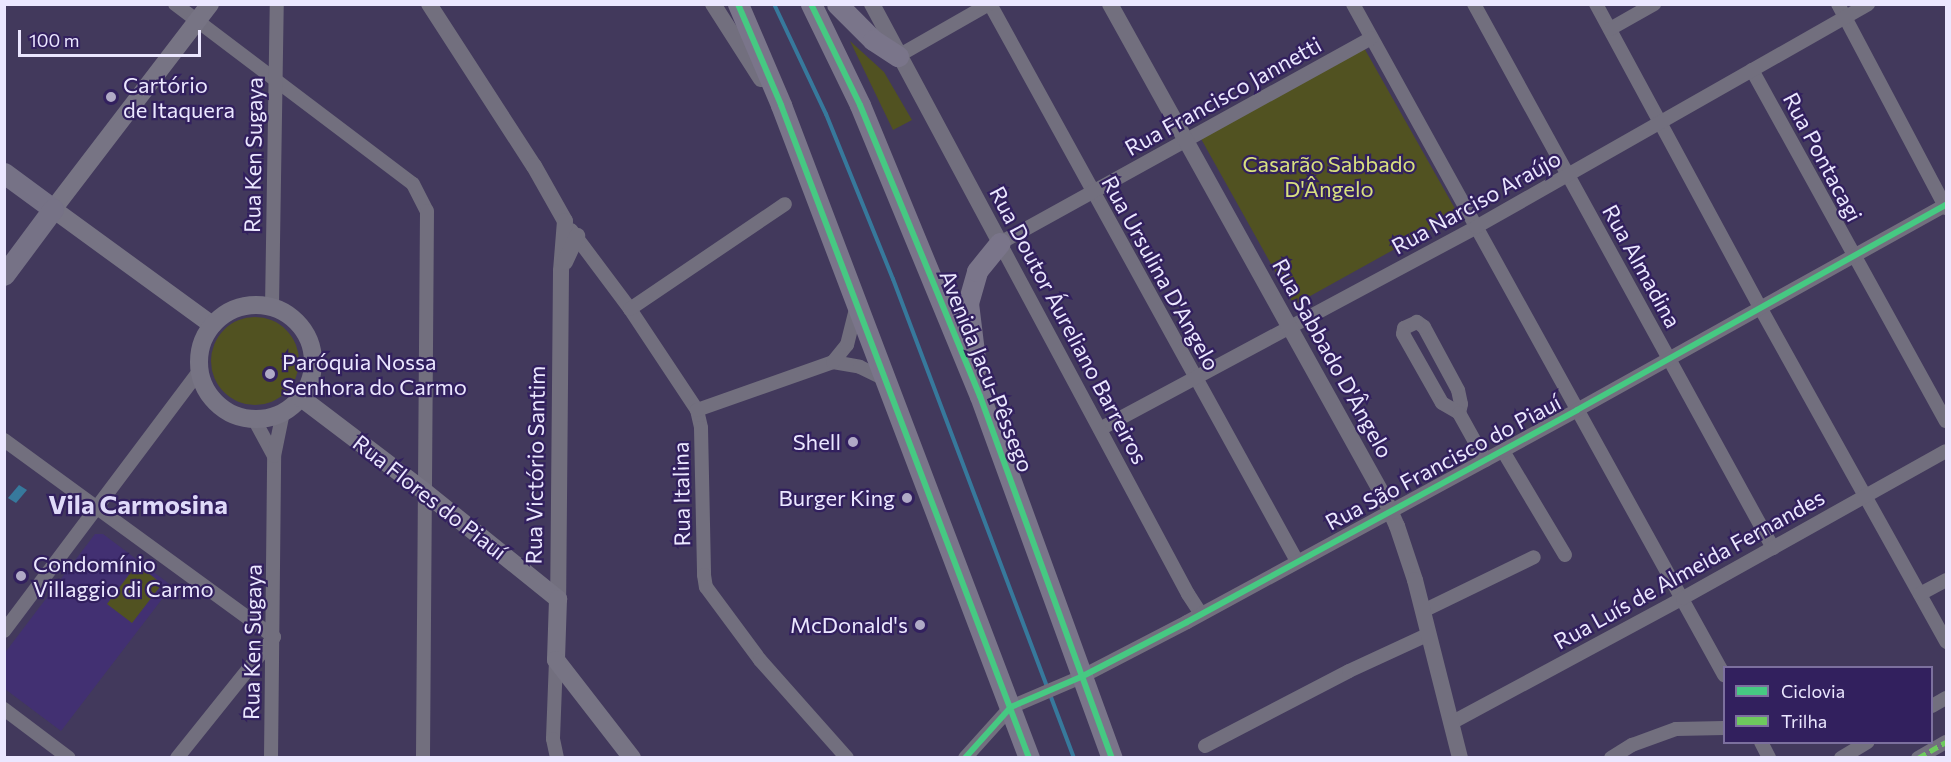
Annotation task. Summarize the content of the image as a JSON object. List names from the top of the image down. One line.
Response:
{"streets":{"highway":["Avenida Jacu-Pêssego"],"main road":["Rua Victório Santim","Rua Flores do Piauí"],"street":["Rua Francisco Jannetti","Rua Ken Sugaya","Rua Pontacagi","Rua Narciso Araújo","Rua Almadina","Rua Ursulina D'Angelo","Rua Doutor Áureliano Barreiros","Rua Sabbado D'Ângelo","Rua São Francisco do Piauí","Rua Italina","Rua Luís de Almeida Fernandes"]},"crossings":[["Rua Francisco Jannetti","Rua Ursulina D'Angelo"],["Rua Francisco Jannetti","Rua Doutor Áureliano Barreiros"],["Rua Francisco Jannetti","Rua Sabbado D'Ângelo"],["Rua Ken Sugaya","Rua Flores do Piauí"],["Rua Pontacagi","Rua Narciso Araújo"],["Rua Pontacagi","Rua São Francisco do Piauí"],["Rua Narciso Araújo","Rua Almadina"],["Rua Narciso Araújo","Rua Ursulina D'Angelo"],["Rua Narciso Araújo","Rua Doutor Áureliano Barreiros"],["Rua Narciso Araújo","Rua Sabbado D'Ângelo"],["Rua Almadina","Rua São Francisco do Piauí"],["Rua Almadina","Rua Luís de Almeida Fernandes"],["Rua Ursulina D'Angelo","Rua São Francisco do Piauí"],["Rua Doutor Áureliano Barreiros","Rua São Francisco do Piauí"],["Rua Sabbado D'Ângelo","Rua São Francisco do Piauí"],["Rua Sabbado D'Ângelo","Rua Luís de Almeida Fernandes"],["Avenida Jacu-Pêssego","Rua São Francisco do Piauí"],["Rua Victório Santim","Rua Italina"],["Rua Victório Santim","Rua Flores do Piauí"]],"districts":["Vila Carmosina"],"parks":["Casarão Sabbado D'Ângelo"],"places":["Cartório de Itaquera","Paróquia Nossa Senhora do Carmo","Shell","Burger King","Condomínio Villaggio di Carmo","McDonald's"],"legend":["Ciclovia","Trilha"],"scale_bar":"100 m"}
